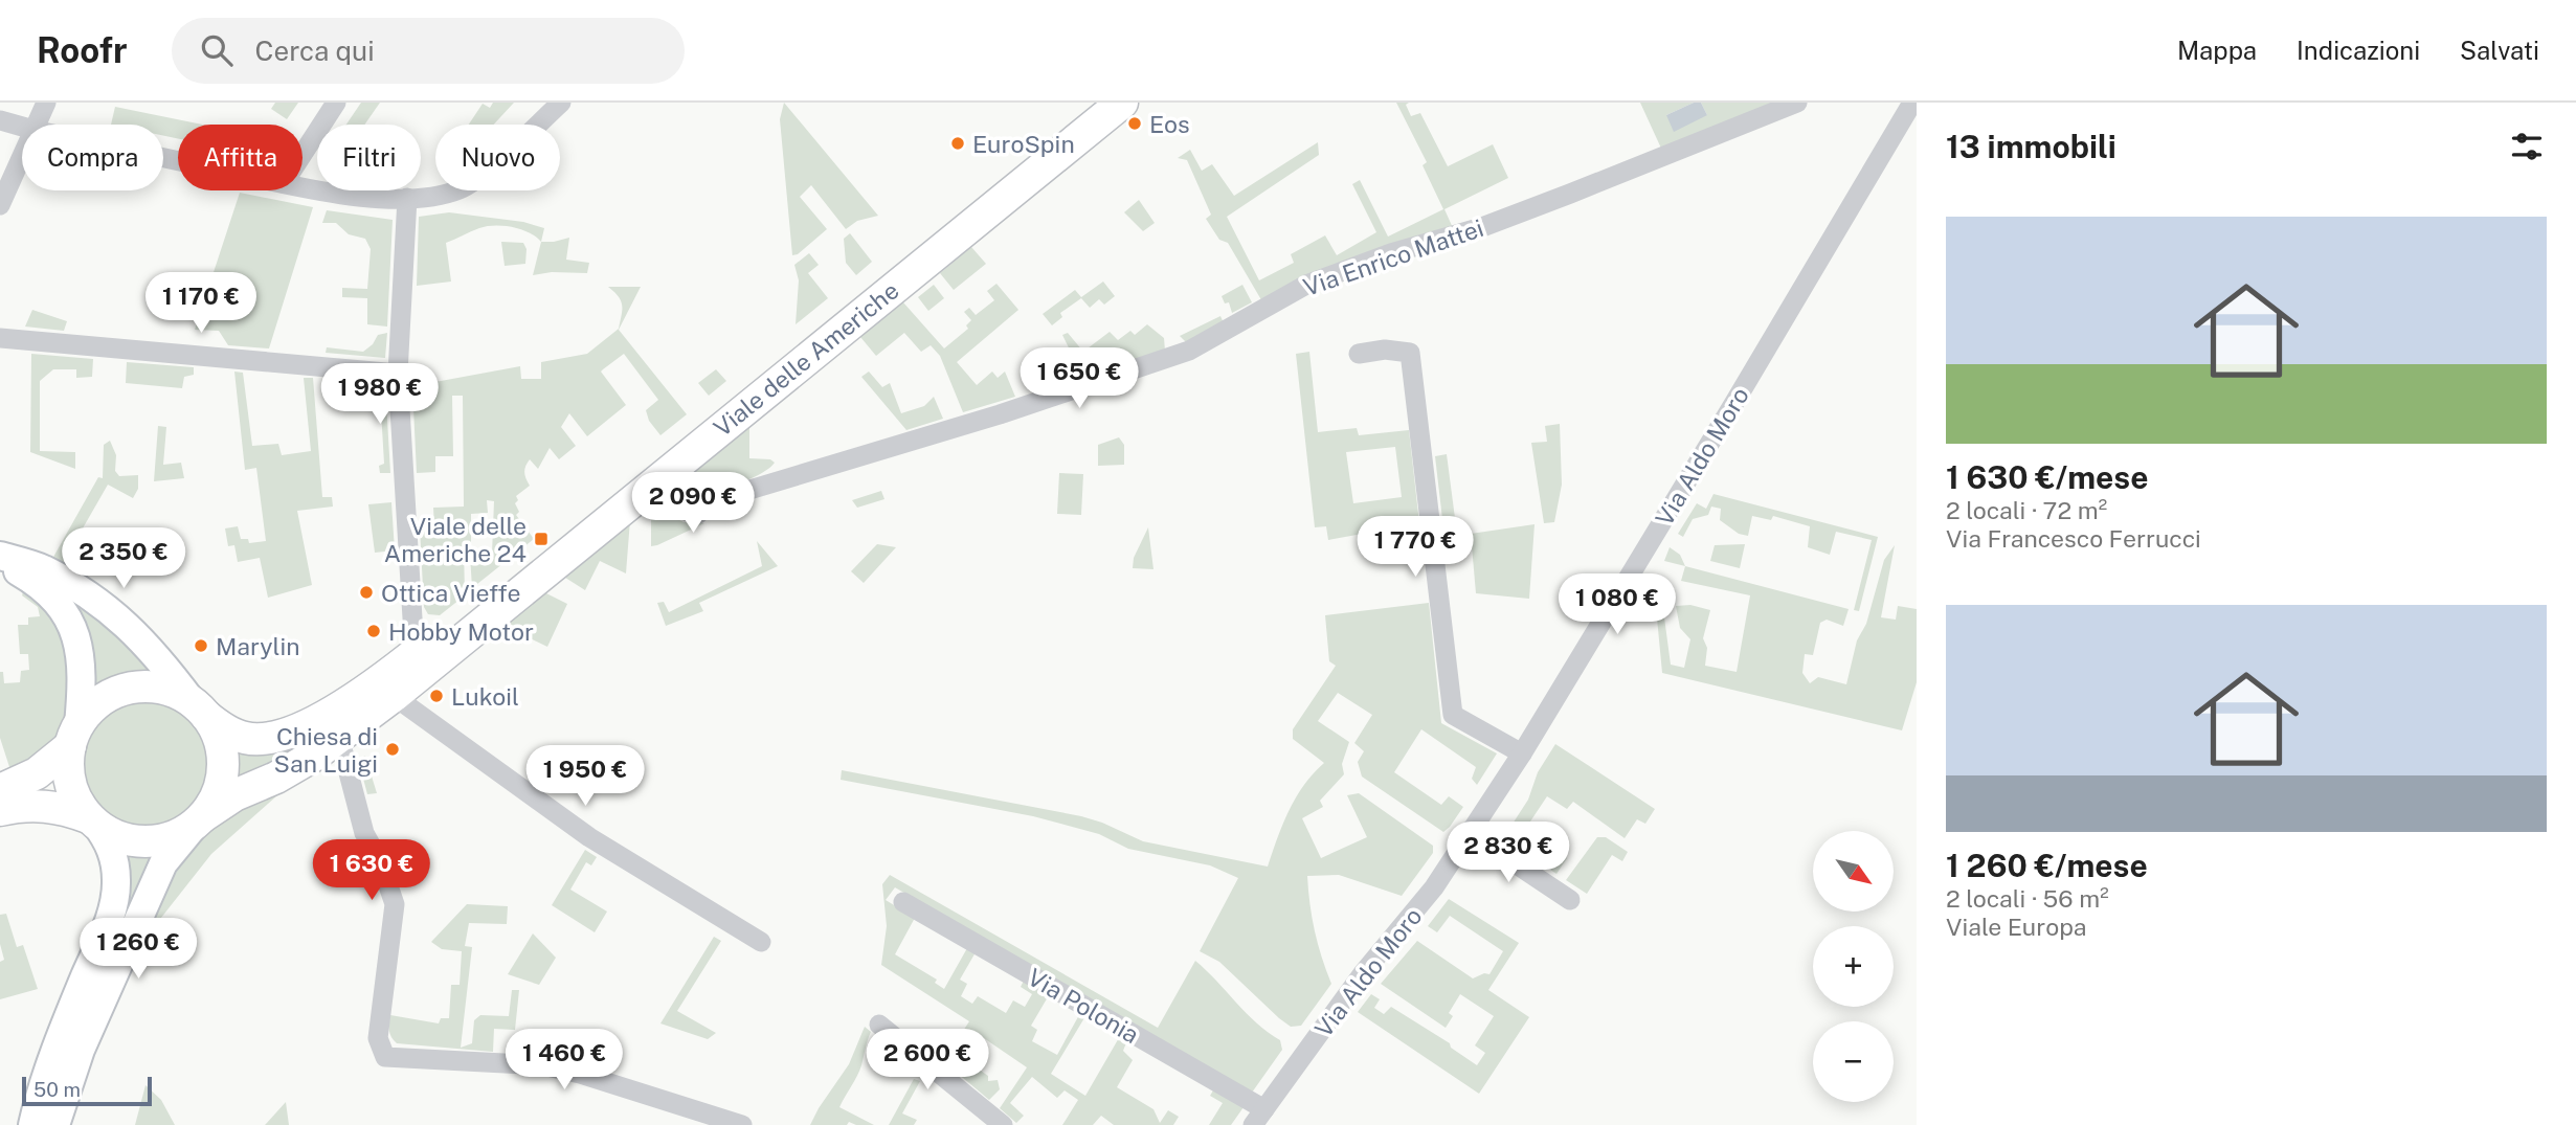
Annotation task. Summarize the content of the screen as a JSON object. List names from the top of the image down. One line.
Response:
{"streets":{"main road":["Viale delle Americhe"],"street":["Via Enrico Mattei","Via Aldo Moro","Via Polonia"]},"crossings":[["Via Aldo Moro","Via Polonia"]],"places":{"other":["Eos","EuroSpin","Ottica Vieffe","Hobby Motor","Marylin","Lukoil","Chiesa di San Luigi"],"transit":["Viale delle Americhe 24"]},"scale_bar":"50 m","north":"bottom right","page":{"header":"Roofr","search":"Cerca qui","nav":["Mappa","Indicazioni","Salvati"],"heading":"13 immobili","chip":["Compra","Affitta","Filtri","Nuovo"],"list":[{"name":"1 630 €/mese","note":"2 locali · 72 m² · Via Francesco Ferrucci"},{"name":"1 260 €/mese","note":"2 locali · 56 m² · Viale Europa"}],"price":["1 170 €","1 650 €","1 980 €","2 090 €","1 770 €","2 350 €","1 080 €","1 950 €","2 830 €","1 630 €","1 260 €","1 460 €","2 600 €"],"map_buttons":["+","−"],"scale":"50 m"}}
